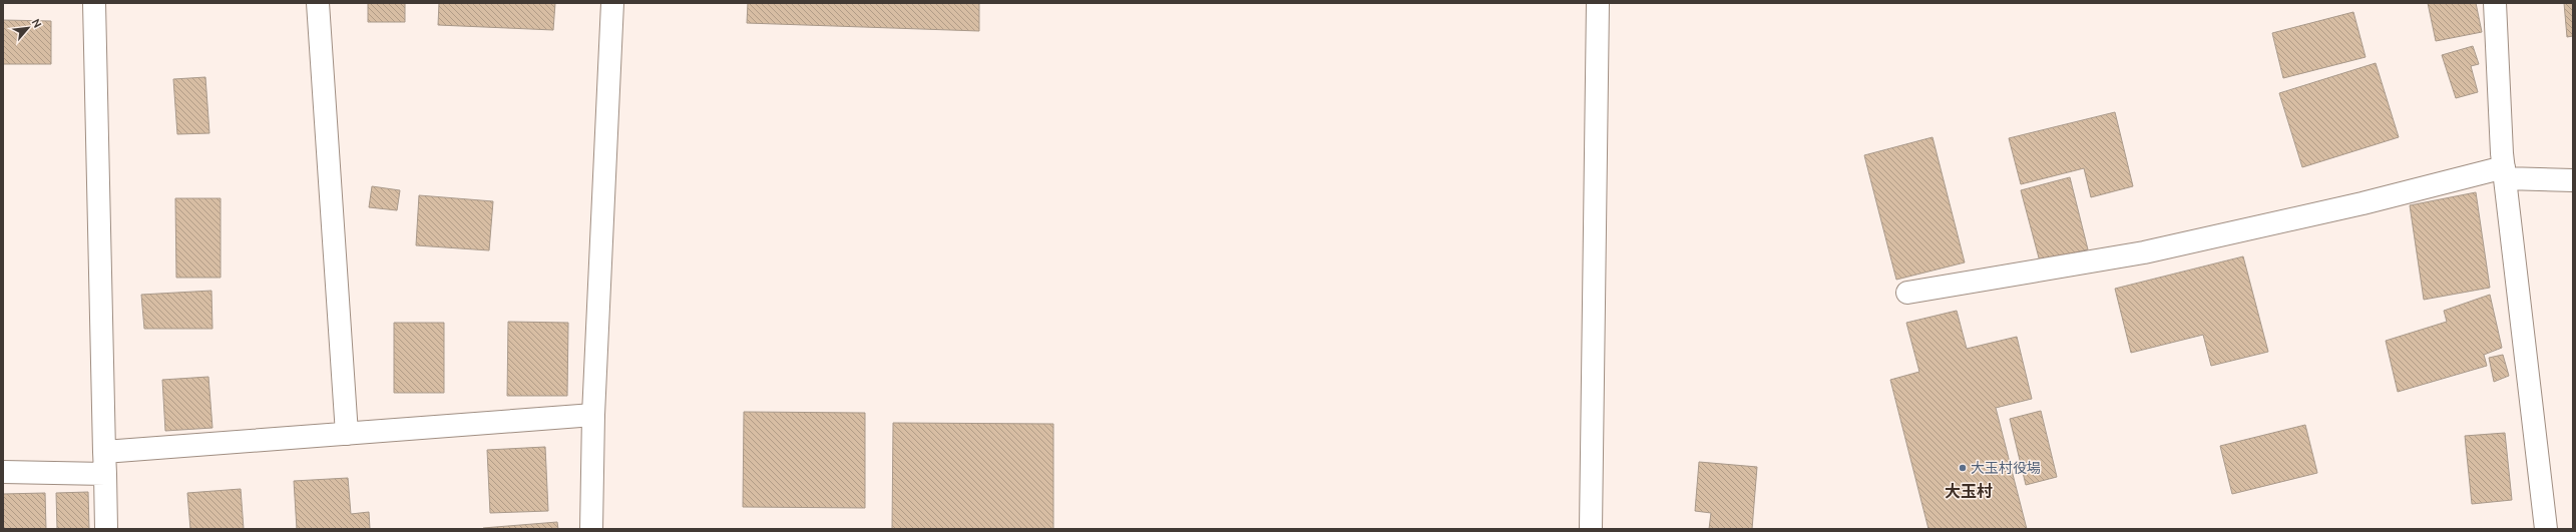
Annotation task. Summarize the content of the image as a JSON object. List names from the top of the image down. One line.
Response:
{"districts":["大玉村"],"places":["大玉村役場"],"north":"top right"}
